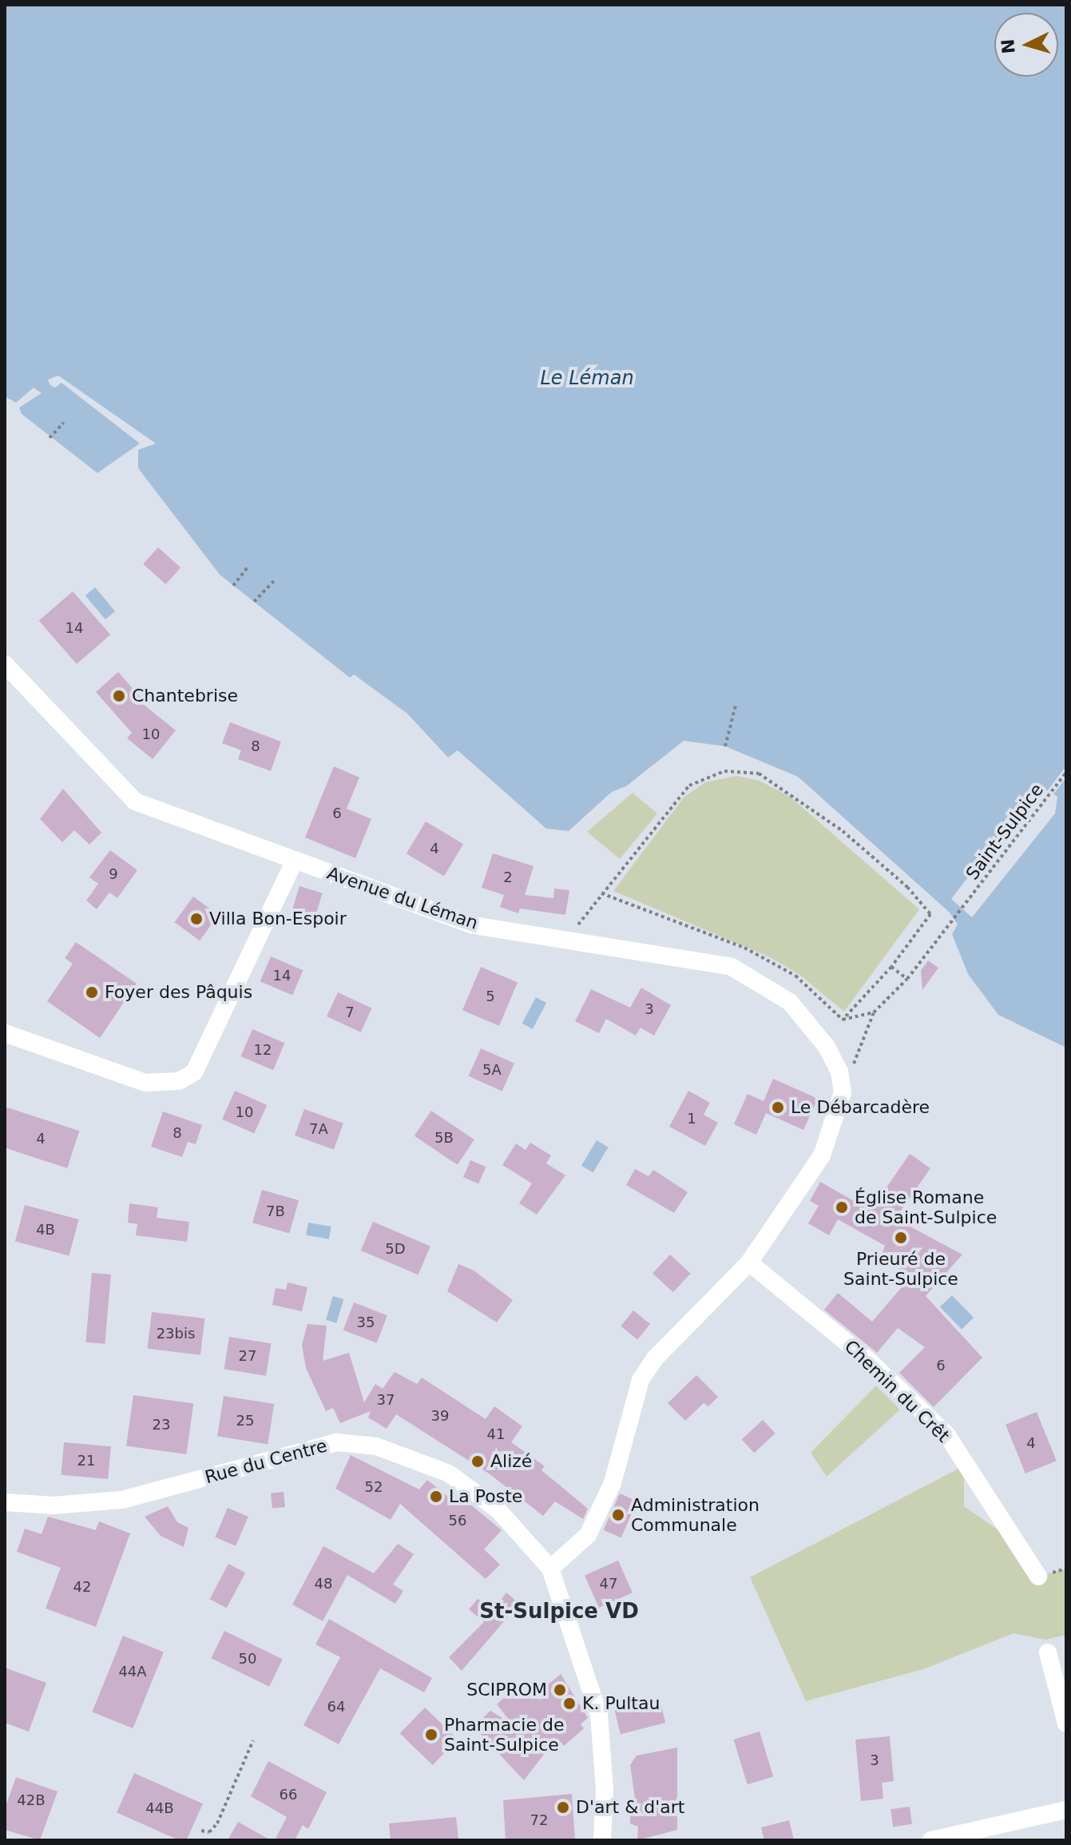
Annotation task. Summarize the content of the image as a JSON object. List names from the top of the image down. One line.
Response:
{"streets":{"street":["Avenue du Léman","Chemin du Crêt","Rue du Centre"],"path":["Saint-Sulpice"]},"crossings":[["Saint-Sulpice","Avenue du Léman"]],"districts":["St-Sulpice VD"],"water":["Le Léman"],"places":["Chantebrise","Villa Bon-Espoir","Foyer des Pâquis","Le Débarcadère","Église Romane de Saint-Sulpice","Prieuré de Saint-Sulpice","Alizé","La Poste","Administration Communale","SCIPROM","K. Pultau","Pharmacie de Saint-Sulpice","D'art & d'art"],"house_numbers":["14","10","8","6","4","9","2","14","5","3","7","12","5A","10","1","7A","8","5B","4","7B","4B","5D","35","23bis","27","6","37","39","25","23","41","4","21","52","56","48","47","42","50","44A","64","3","66","42B","44B","72"],"north":"left"}
